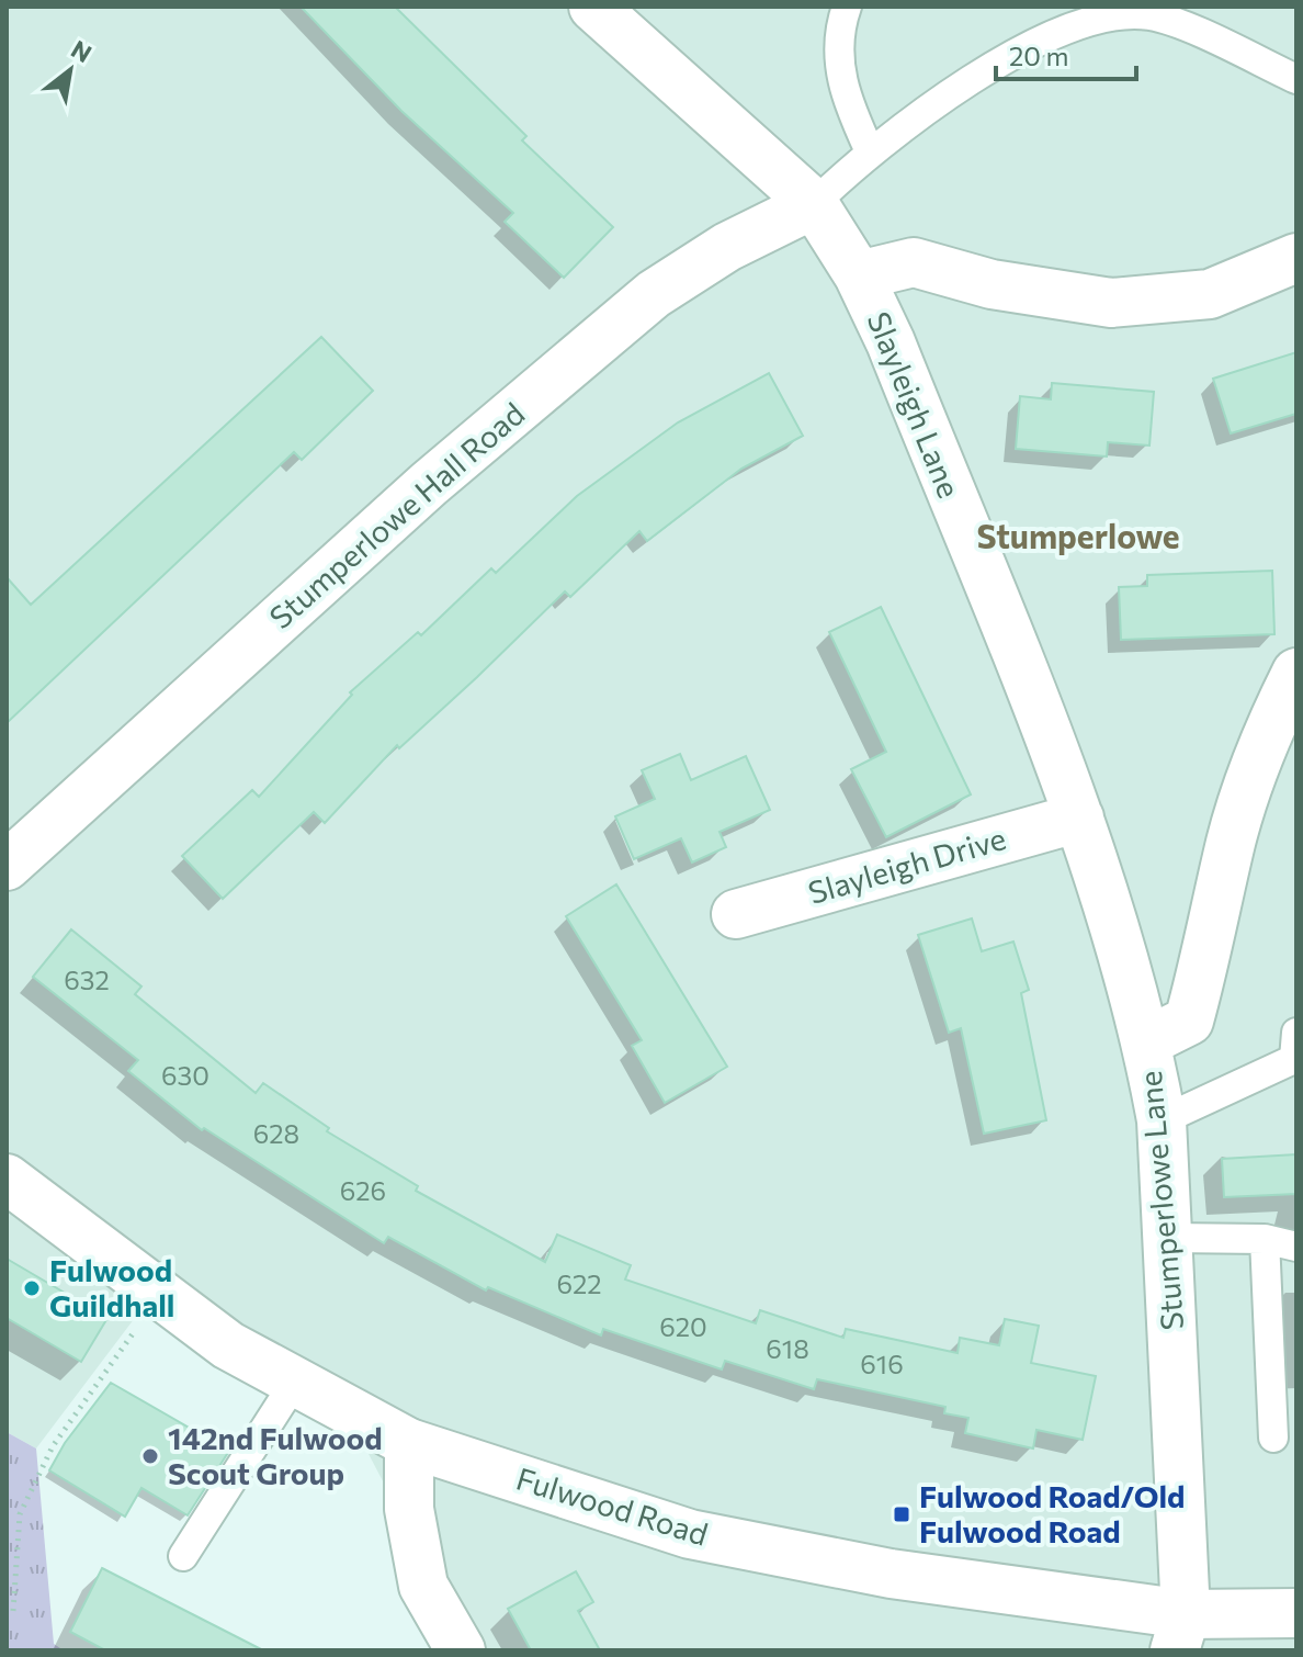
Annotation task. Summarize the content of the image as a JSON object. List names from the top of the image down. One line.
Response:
{"streets":{"street":["Slayleigh Lane","Stumperlowe Hall Road","Slayleigh Drive","Stumperlowe Lane","Fulwood Road"]},"crossings":[["Slayleigh Lane","Stumperlowe Hall Road"],["Slayleigh Lane","Slayleigh Drive"],["Slayleigh Lane","Stumperlowe Lane"],["Stumperlowe Lane","Fulwood Road"]],"districts":["Stumperlowe"],"places":{"other":["Fulwood Guildhall","142nd Fulwood Scout Group"],"transit":["Fulwood Road/Old Fulwood Road"]},"house_numbers":["632","630","628","626","622","620","618","616"],"scale_bar":"20 m","north":"top right"}
